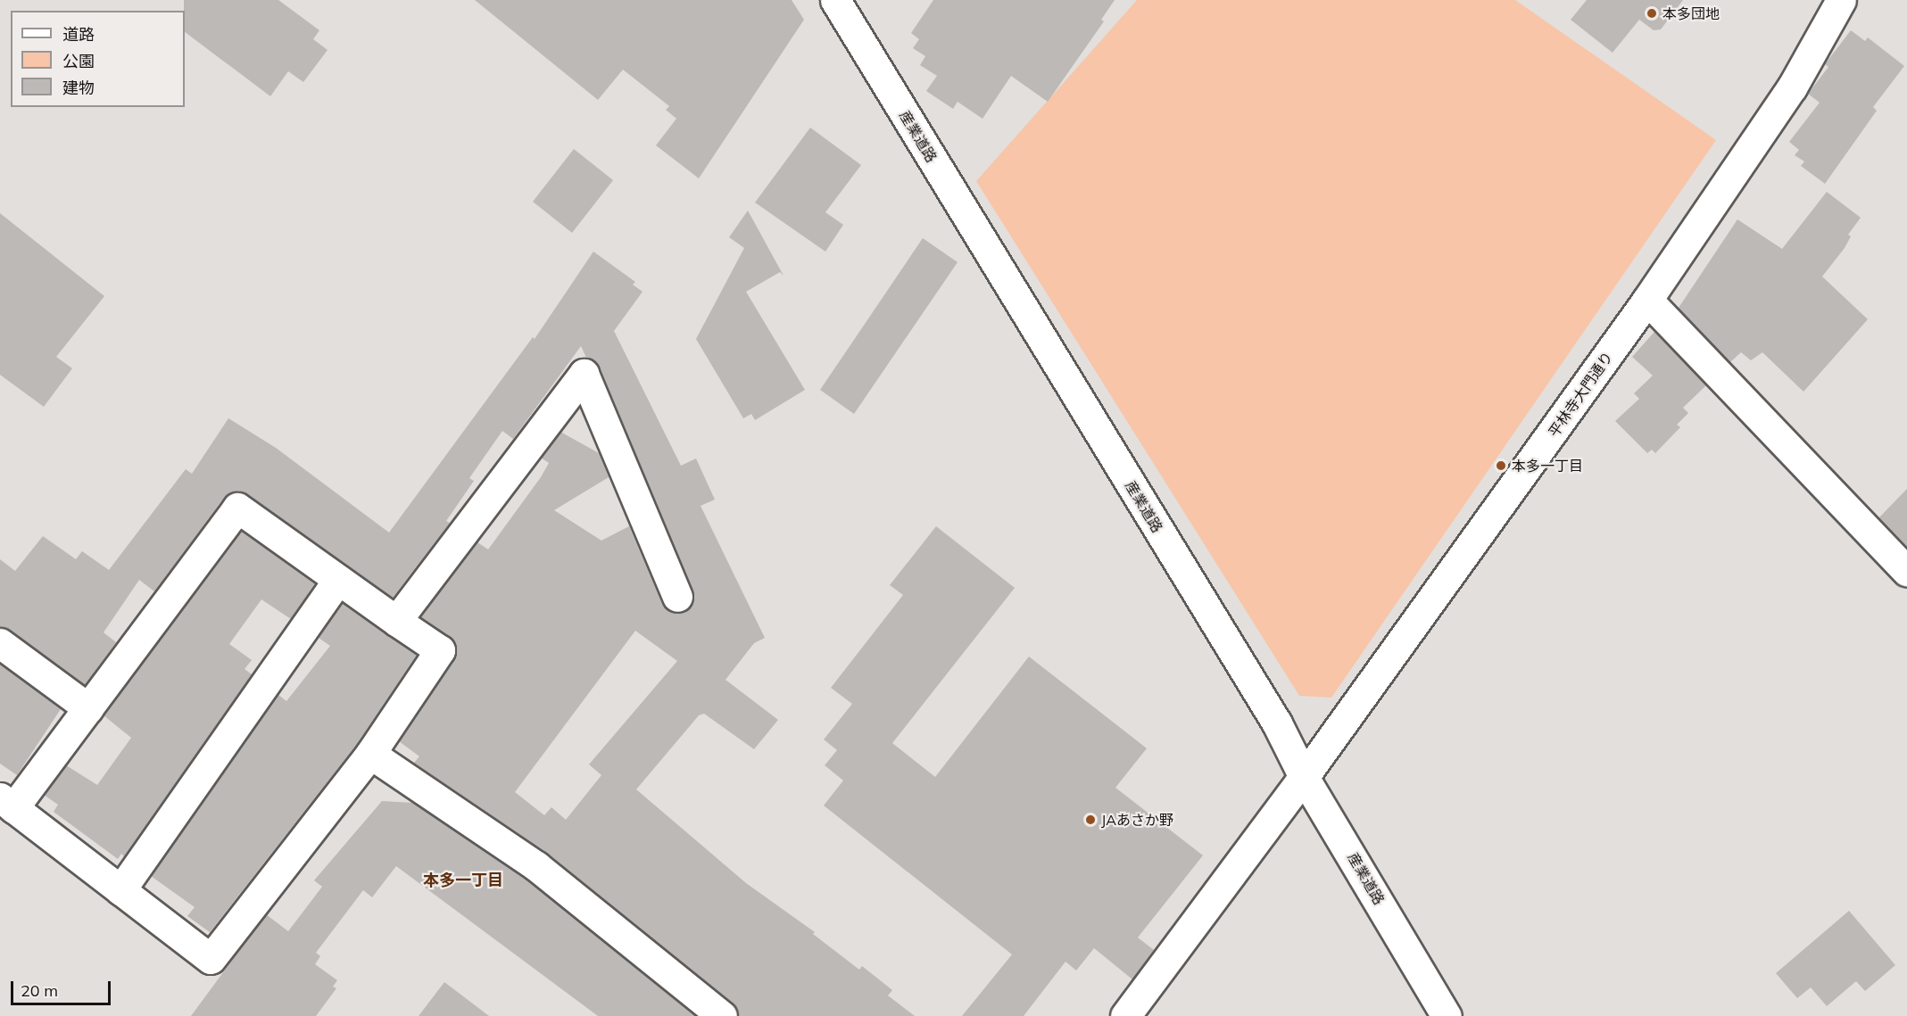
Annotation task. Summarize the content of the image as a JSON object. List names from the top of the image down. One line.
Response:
{"streets":{"street":["産業道路","平林寺大門通り"]},"crossings":[["産業道路","平林寺大門通り"]],"districts":["本多一丁目"],"places":["本多団地","本多一丁目","JAあさか野"],"legend":["道路","公園","建物"],"scale_bar":"20 m"}
